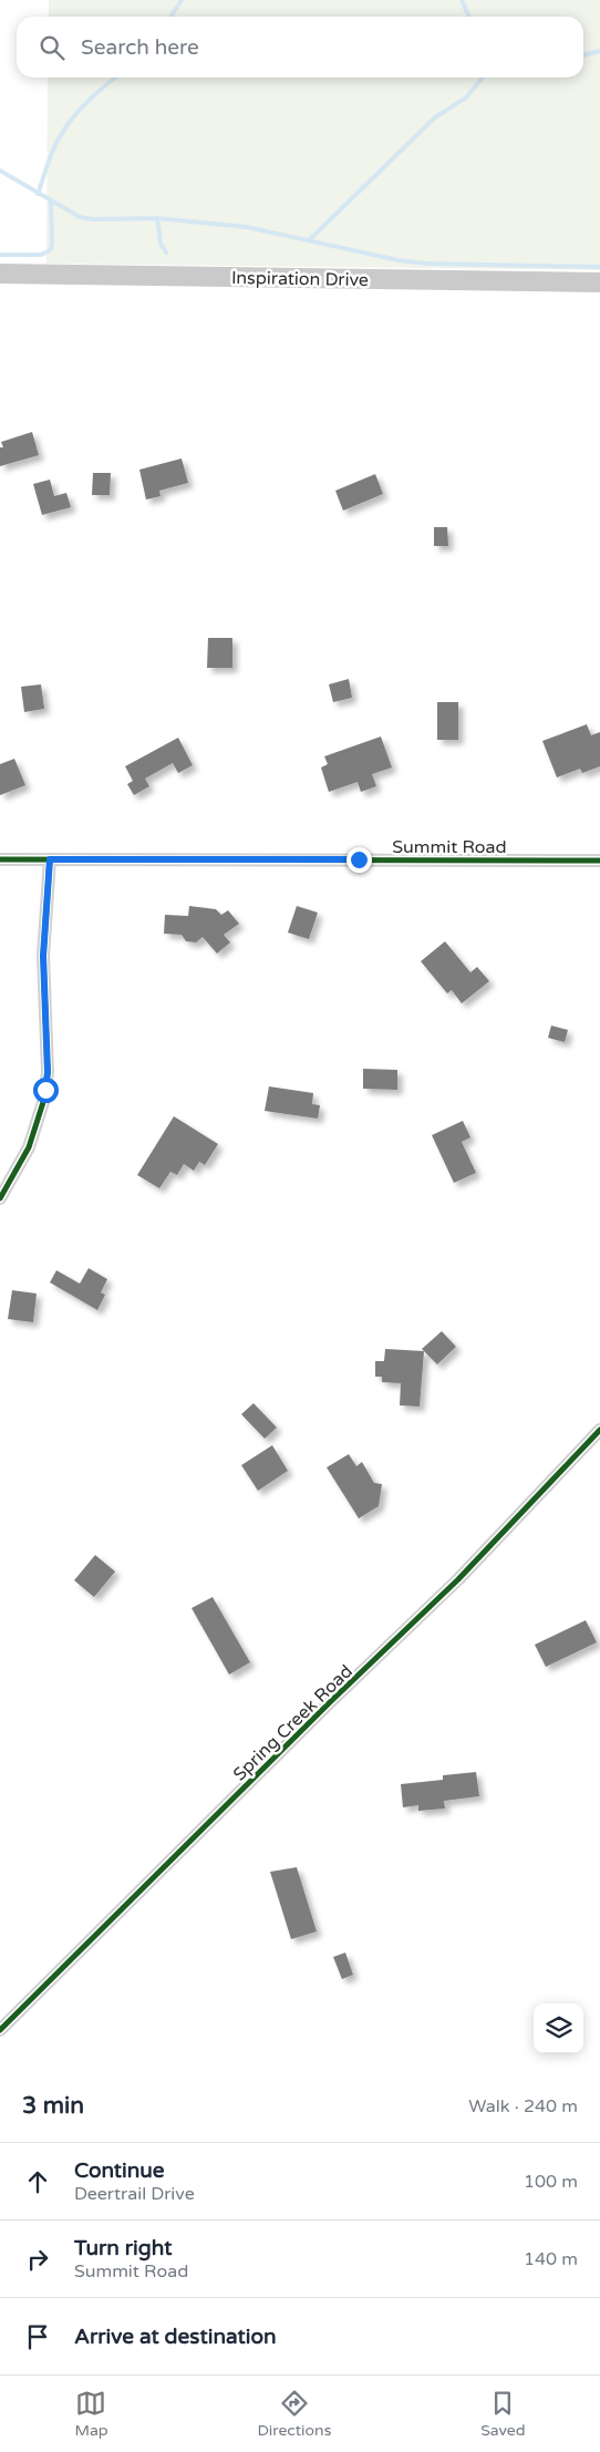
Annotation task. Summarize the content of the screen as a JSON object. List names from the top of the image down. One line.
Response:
{"streets":{"main road":["Inspiration Drive"],"street":["Summit Road","Spring Creek Road"]},"page":{"search":"Search here","heading":["3 min","Walk · 240 m"],"list":[["Continue","Deertrail Drive","100 m"],["Turn right","Summit Road","140 m"],"Arrive at destination"],"nav":["Map","Directions","Saved"]}}
